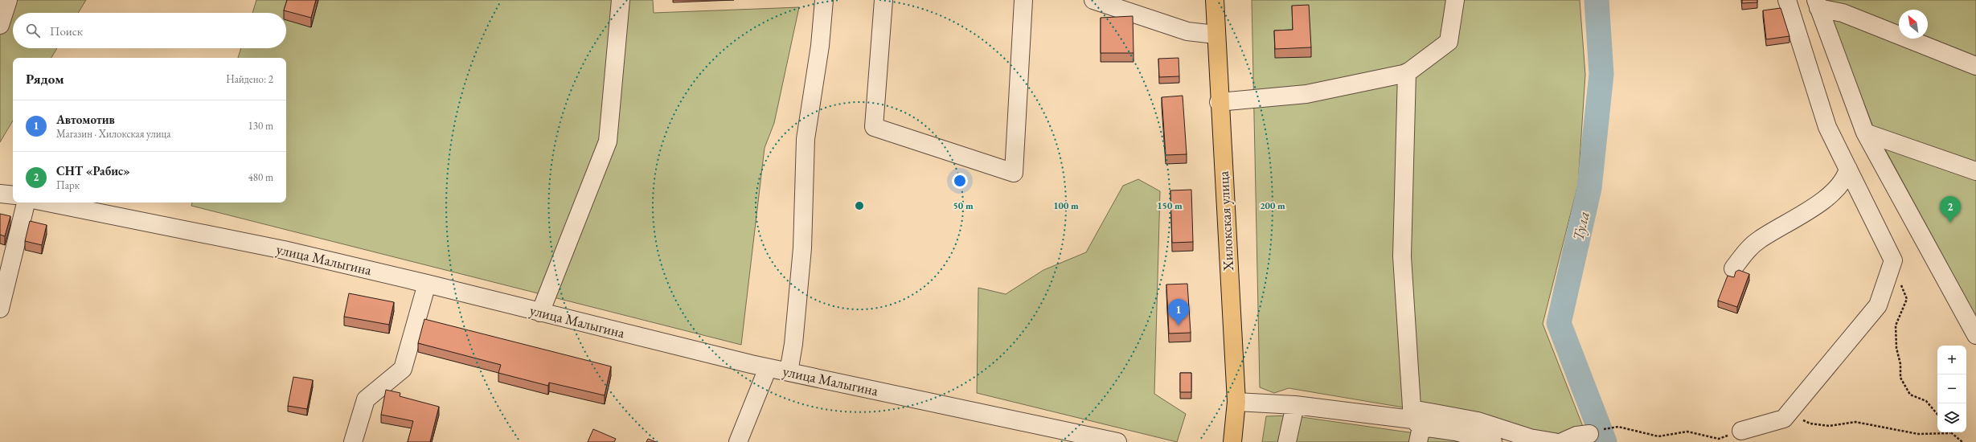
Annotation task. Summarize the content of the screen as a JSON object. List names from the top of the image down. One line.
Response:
{"streets":{"highway":["Хилокская улица"],"street":["улица Малыгина"]},"water":["Тула"],"north":"top left","page":{"search":"Поиск","heading":["Рядом","Найдено: 2"],"list":[{"mark":"1","name":"Автомотив","note":"Магазин · Хилокская улица","value":"130 m"},{"mark":"2","name":"СНТ «Рабис»","note":"Парк","value":"480 m"}],"pins":["2","1"],"map_buttons":["+","−"]},"rings":["50 m","100 m","150 m","200 m"]}
